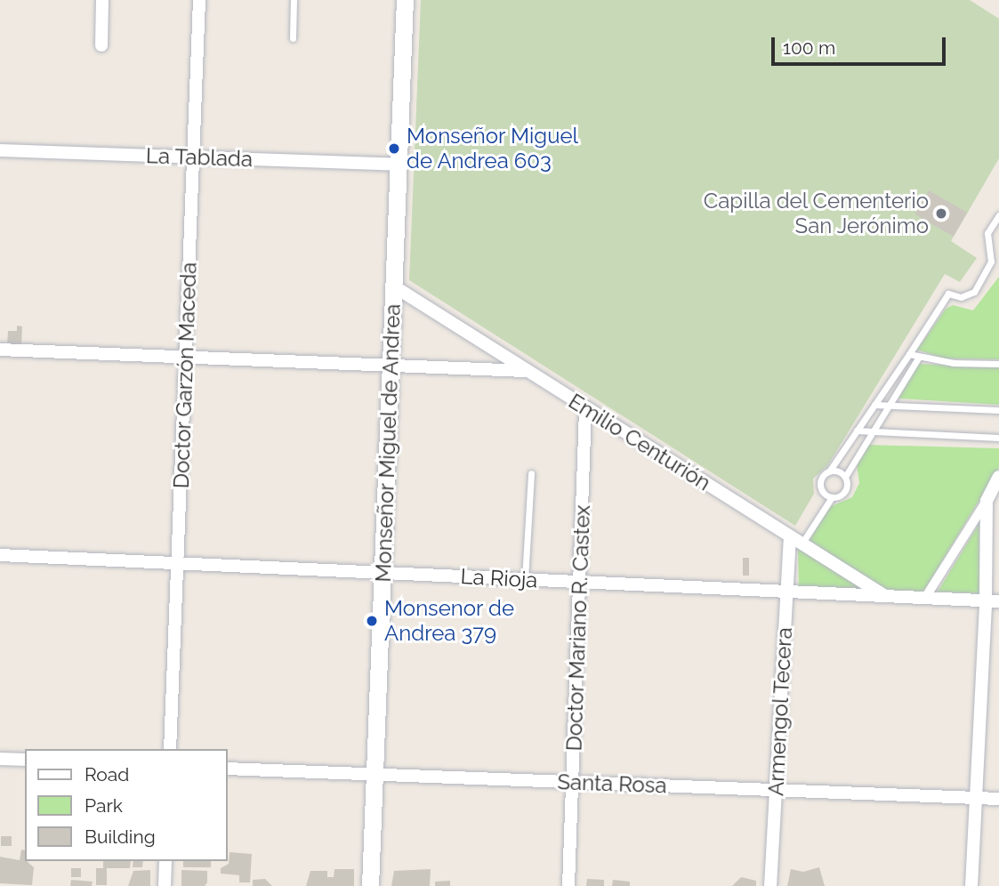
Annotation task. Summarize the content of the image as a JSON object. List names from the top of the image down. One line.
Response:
{"streets":{"main road":["Monseñor Miguel de Andrea"],"street":["La Tablada","Doctor Garzón Maceda","Emilio Centurión","La Rioja","Doctor Mariano R. Castex","Armengol Tecera","Santa Rosa"]},"crossings":[["La Tablada","Doctor Garzón Maceda"],["La Tablada","Monseñor Miguel de Andrea"],["Doctor Garzón Maceda","La Rioja"],["Emilio Centurión","Monseñor Miguel de Andrea"],["Emilio Centurión","La Rioja"],["Emilio Centurión","Doctor Mariano R. Castex"],["Emilio Centurión","Armengol Tecera"],["Monseñor Miguel de Andrea","La Rioja"],["Monseñor Miguel de Andrea","Santa Rosa"],["La Rioja","Doctor Mariano R. Castex"],["La Rioja","Armengol Tecera"],["Doctor Mariano R. Castex","Santa Rosa"],["Armengol Tecera","Santa Rosa"]],"places":["Monseñor Miguel de Andrea 603","Capilla del Cementerio San Jerónimo","Monsenor de Andrea 379"],"legend":["Road","Park","Building"],"scale_bar":"100 m"}
